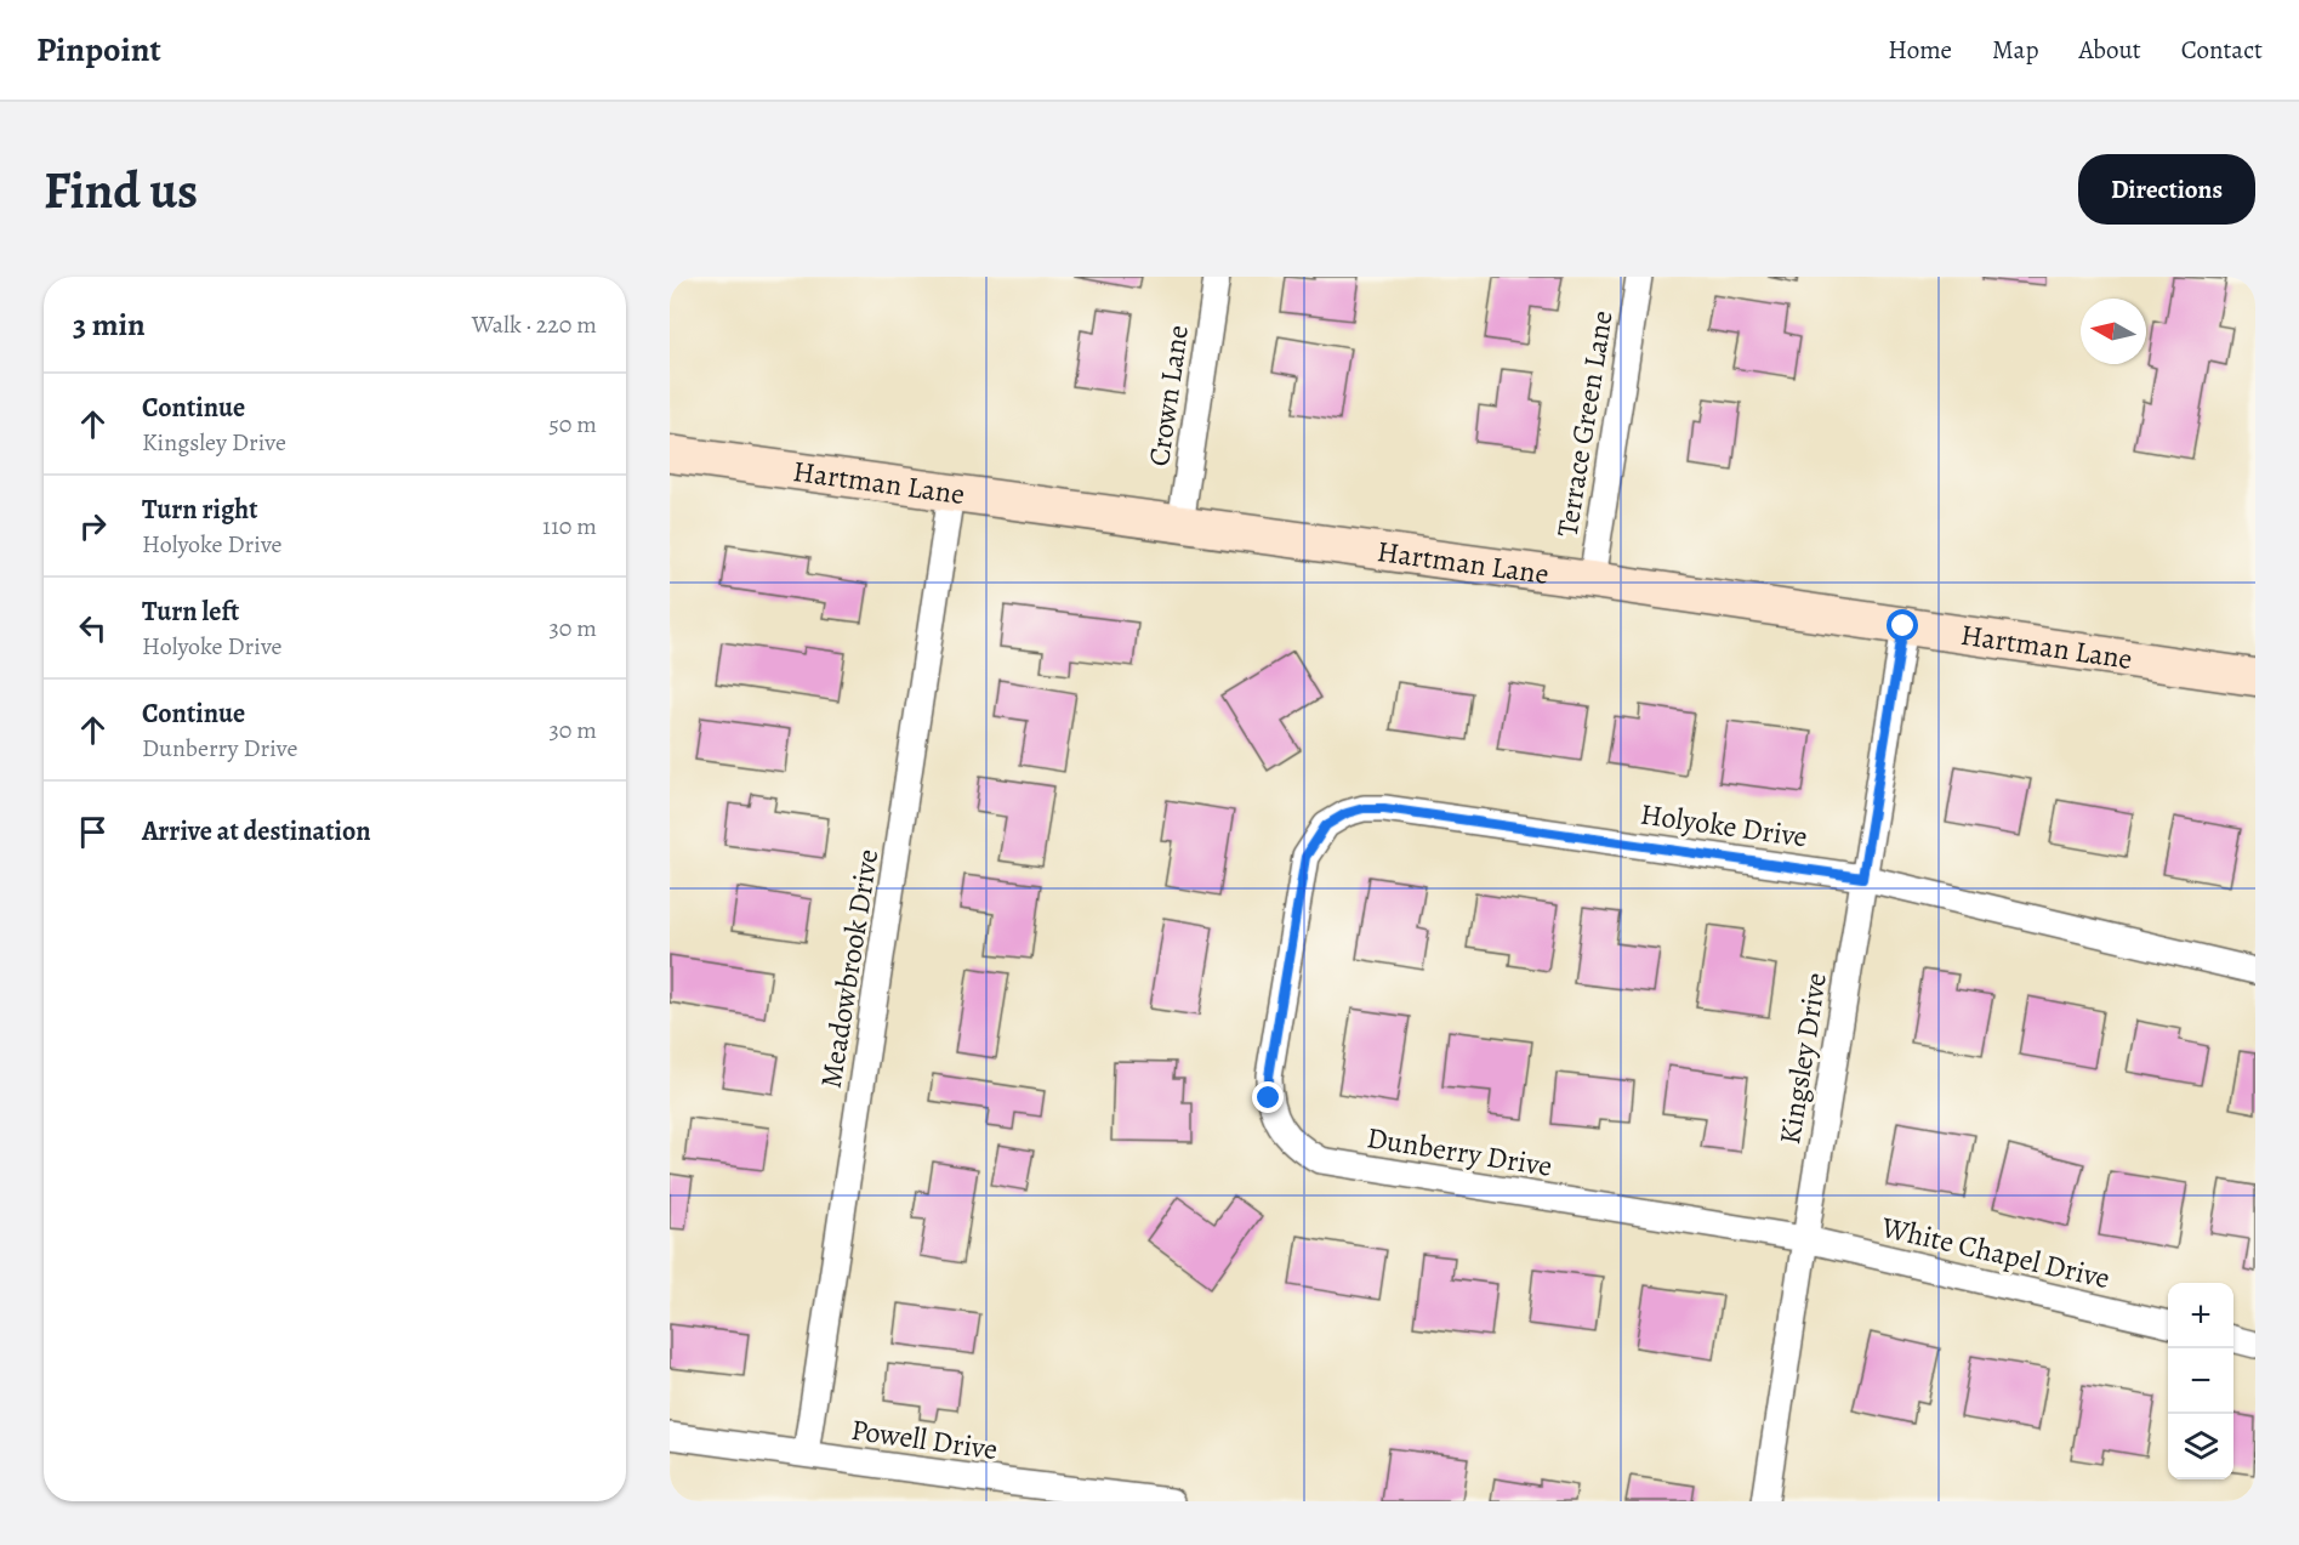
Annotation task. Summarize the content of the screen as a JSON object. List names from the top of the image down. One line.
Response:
{"streets":{"street":["Crown Lane","Terrace Green Lane","Hartman Lane","Holyoke Drive","Meadowbrook Drive","Kingsley Drive","Dunberry Drive","White Chapel Drive","Powell Drive"]},"crossings":[["Crown Lane","Hartman Lane"],["Terrace Green Lane","Hartman Lane"],["Hartman Lane","Meadowbrook Drive"],["Hartman Lane","Kingsley Drive"],["Holyoke Drive","Kingsley Drive"],["Holyoke Drive","Dunberry Drive"],["Meadowbrook Drive","Powell Drive"],["Kingsley Drive","Dunberry Drive"],["Kingsley Drive","White Chapel Drive"],["Dunberry Drive","White Chapel Drive"]],"north":"left","page":{"header":"Pinpoint","nav":["Home","Map","About","Contact"],"buttons":"Directions","title":"Find us","heading":["3 min","Walk · 220 m"],"list":[["Continue","Kingsley Drive","50 m"],["Turn right","Holyoke Drive","110 m"],["Turn left","Holyoke Drive","30 m"],["Continue","Dunberry Drive","30 m"],"Arrive at destination"],"map_buttons":["+","−"]}}
